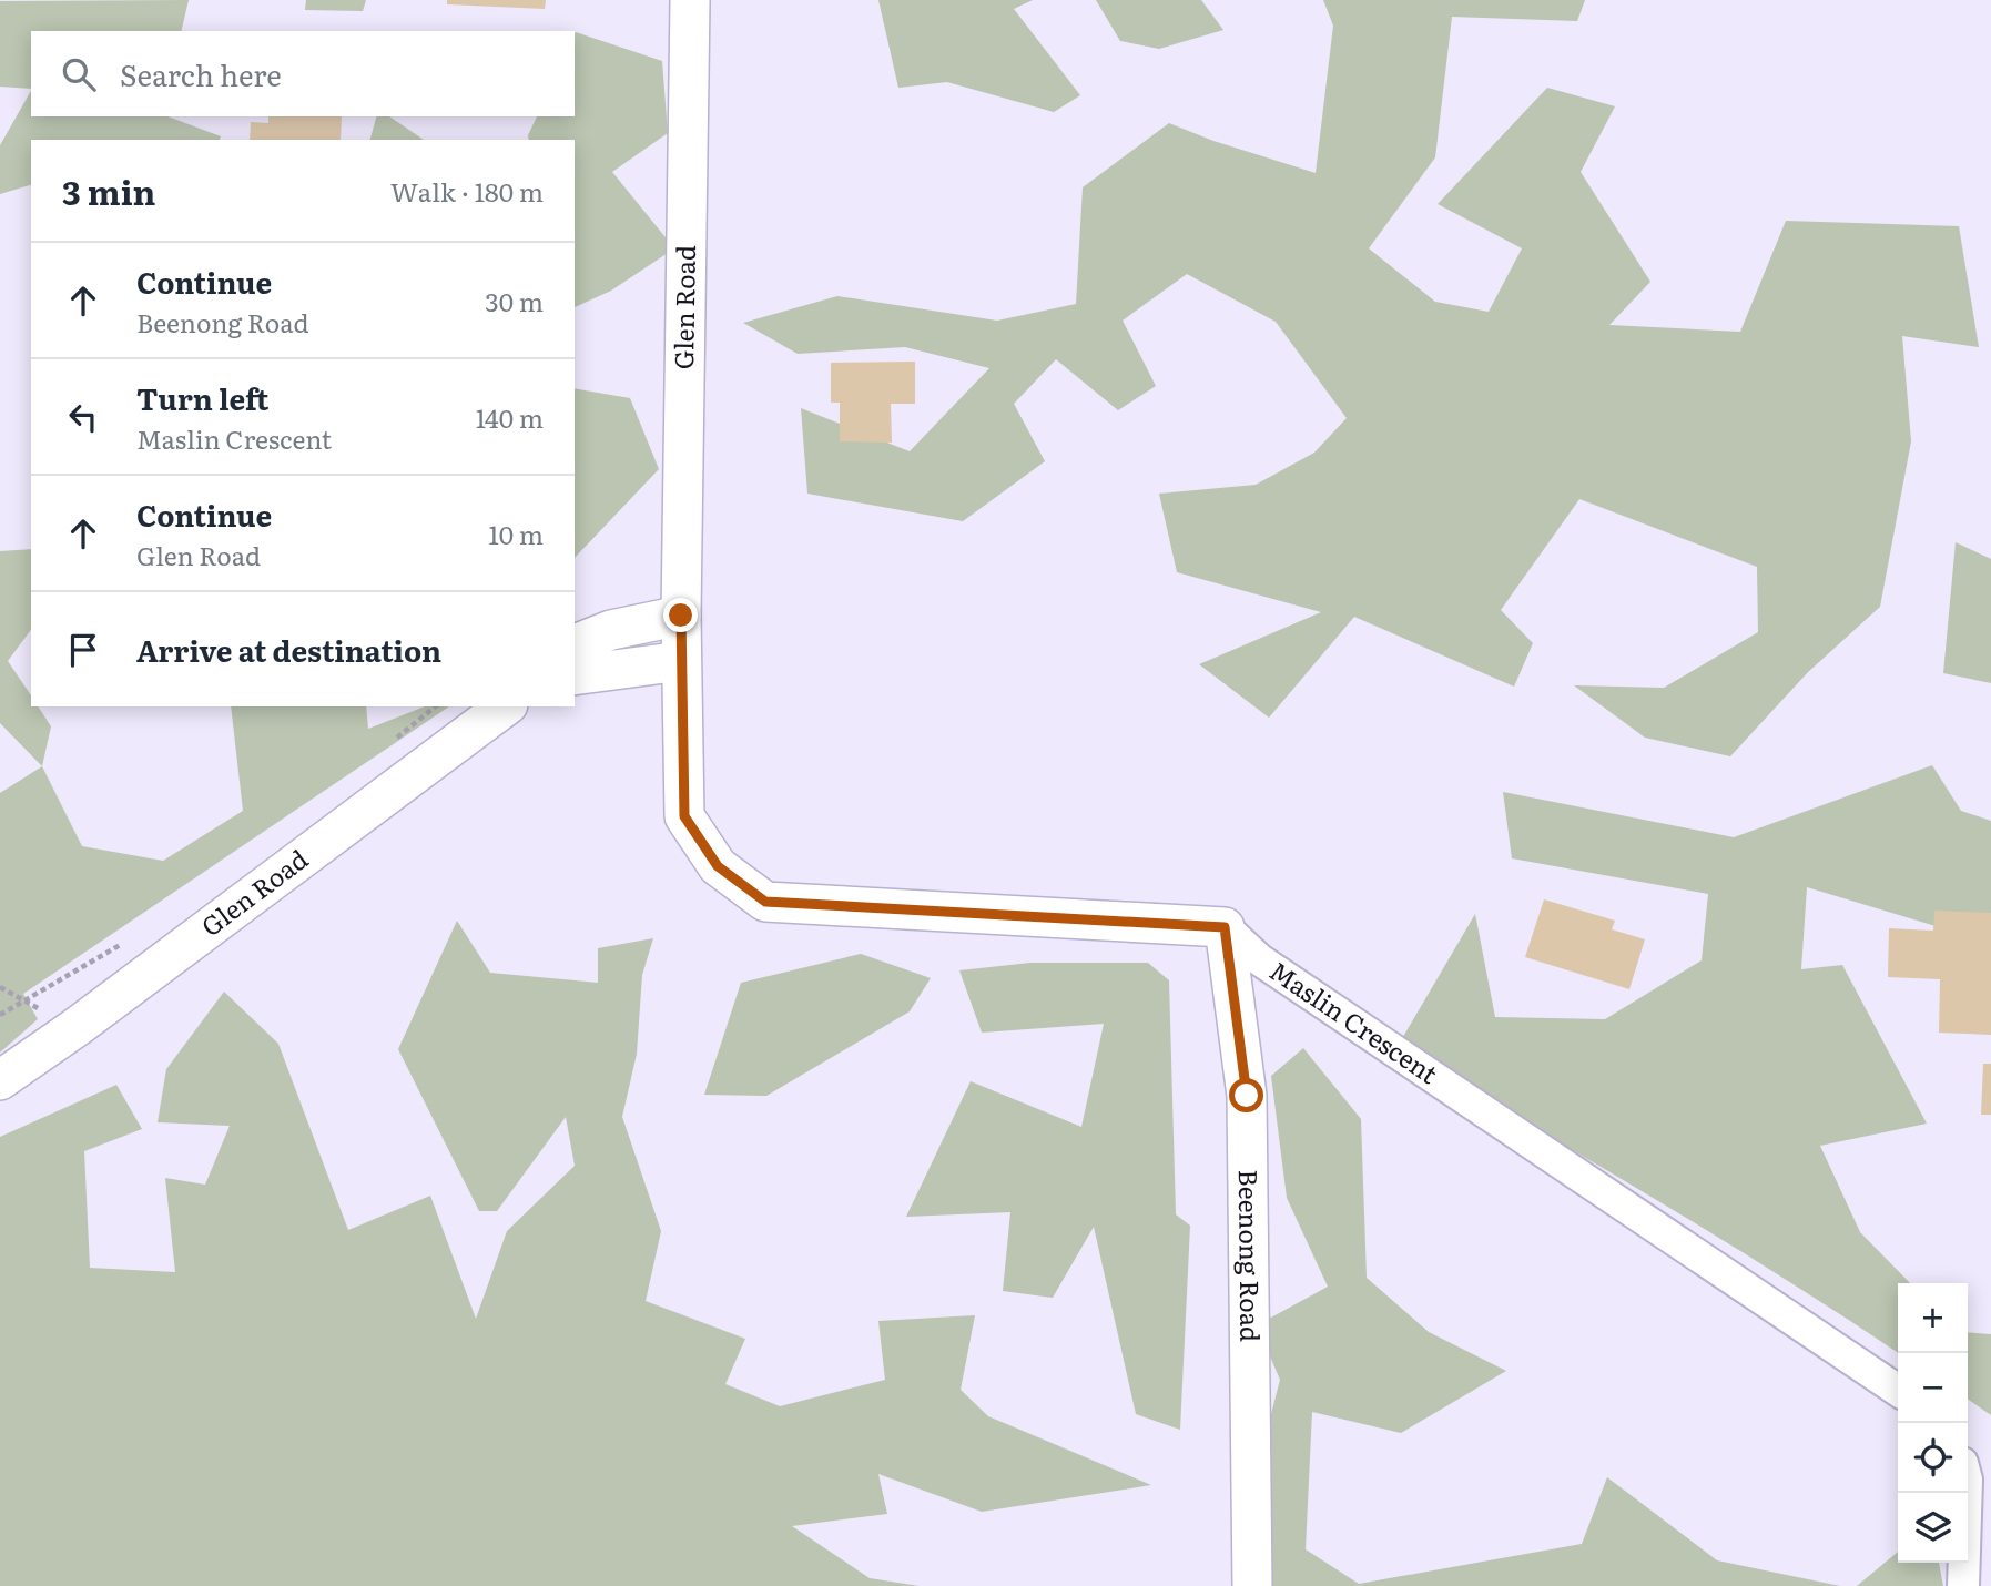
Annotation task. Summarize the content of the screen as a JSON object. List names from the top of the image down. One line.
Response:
{"streets":{"street":["Glen Road","Maslin Crescent","Beenong Road"]},"crossings":[["Maslin Crescent","Beenong Road"]],"page":{"search":"Search here","heading":["3 min","Walk · 180 m"],"list":[["Continue","Beenong Road","30 m"],["Turn left","Maslin Crescent","140 m"],["Continue","Glen Road","10 m"],"Arrive at destination"],"map_buttons":["+","−"]}}
